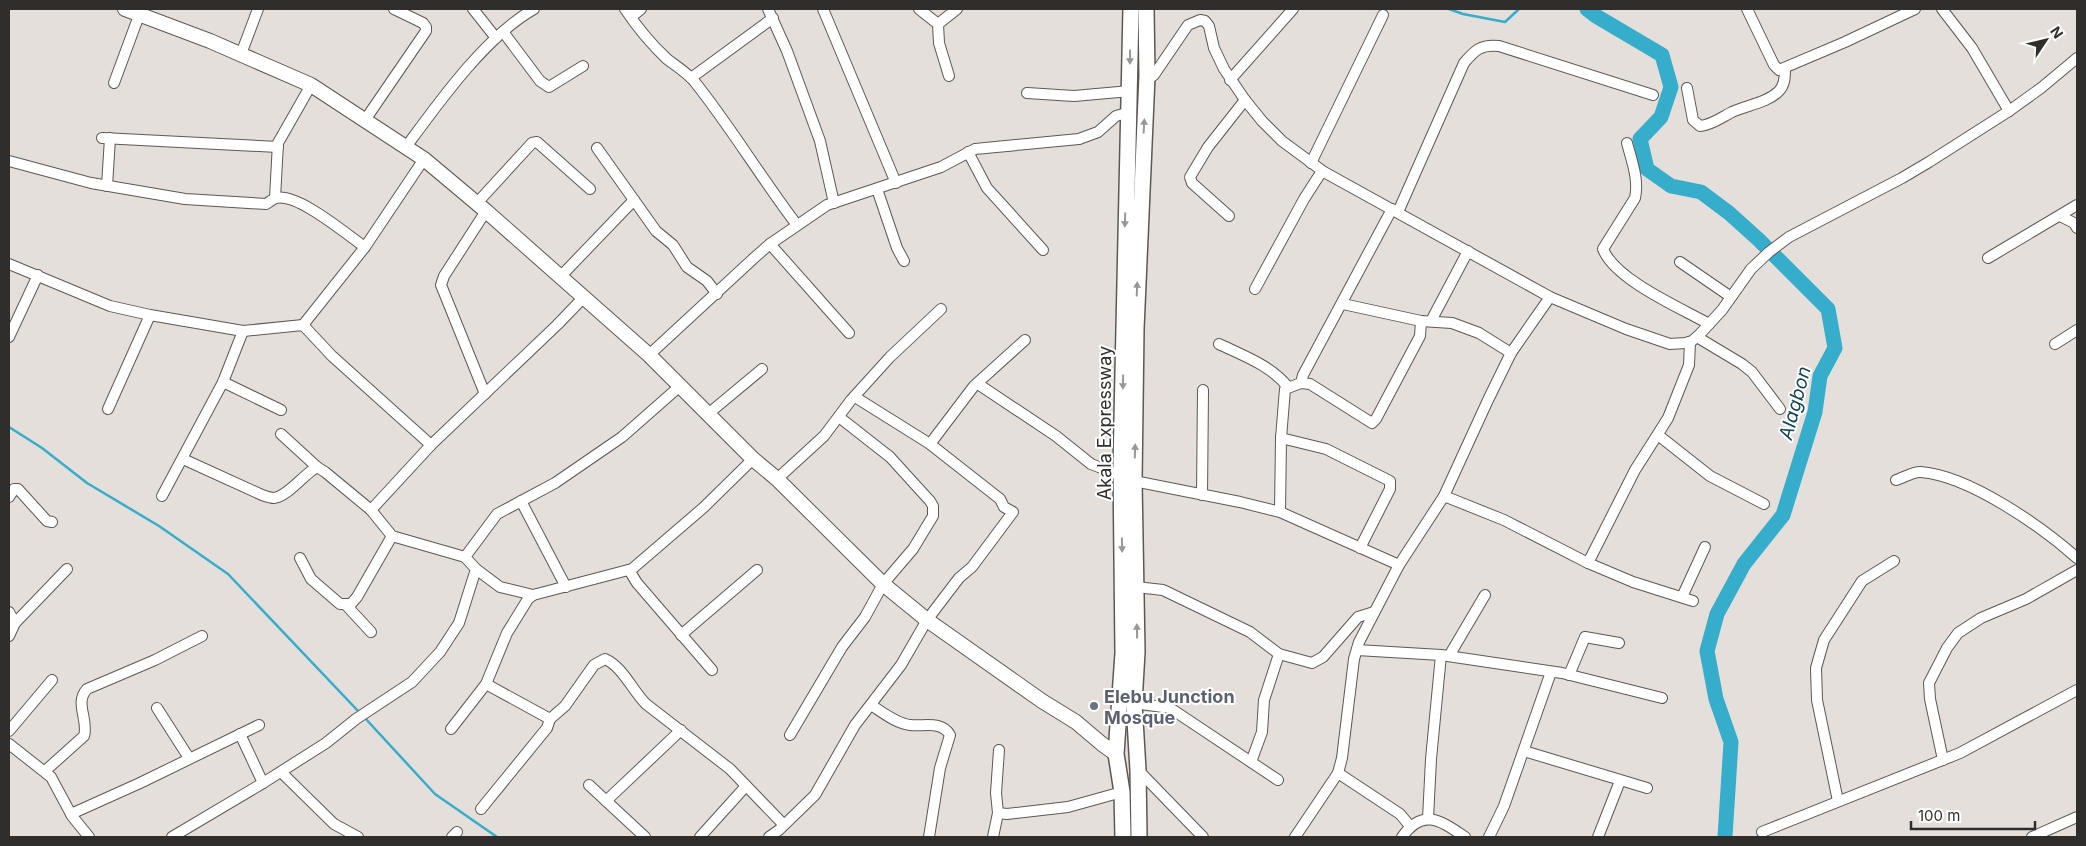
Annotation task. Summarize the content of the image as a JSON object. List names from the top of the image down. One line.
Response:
{"streets":{"main road":["Akala Expressway"]},"water":["Alagbon"],"places":["Elebu Junction Mosque"],"scale_bar":"100 m","north":"top right"}
